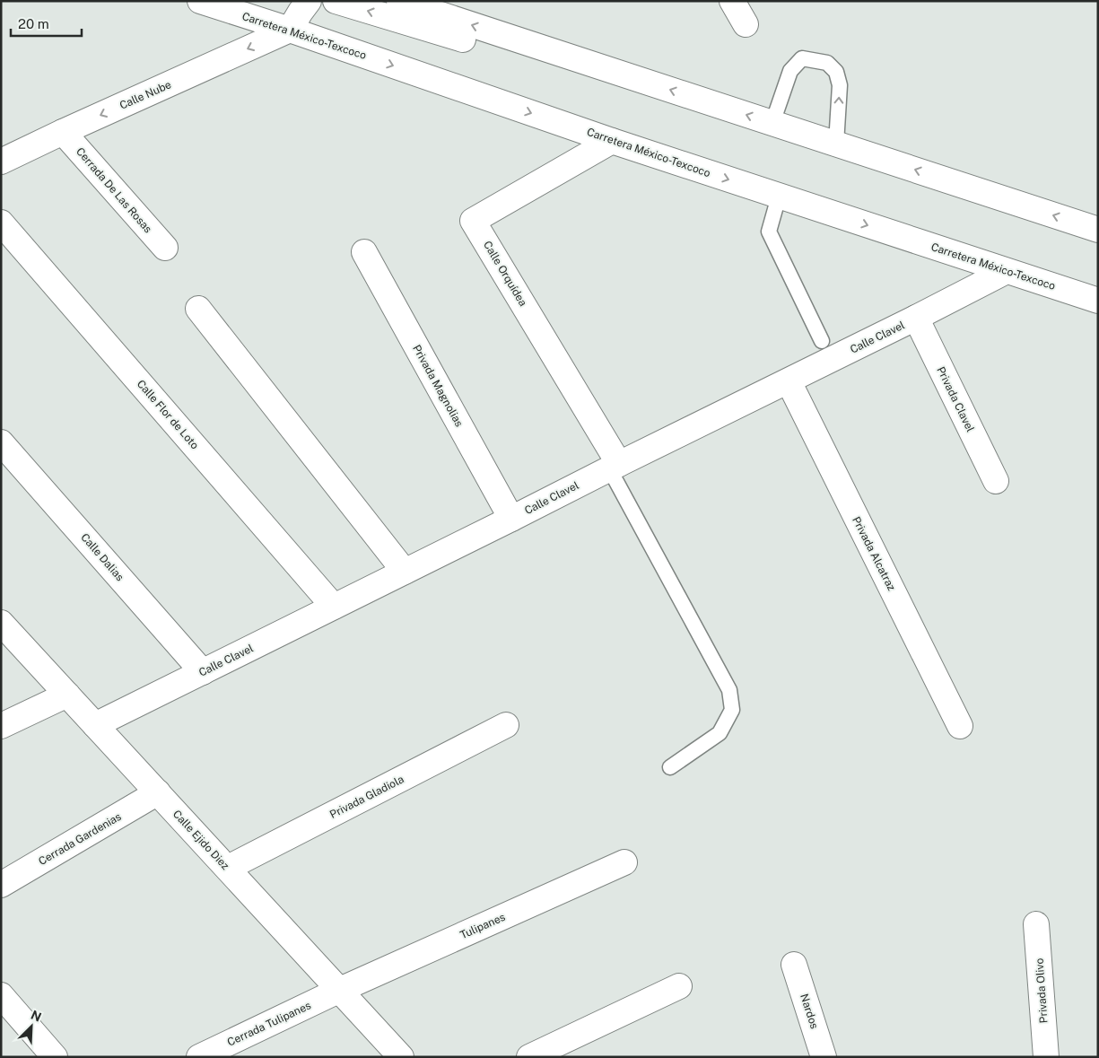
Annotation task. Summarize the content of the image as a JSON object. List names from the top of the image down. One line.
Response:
{"streets":{"main road":["Carretera México-Texcoco","Calle Nube","Cerrada De Las Rosas","Calle Orquídea","Calle Clavel","Privada Magnolias","Privada Clavel","Calle Flor de Loto","Privada Alcatraz","Calle Dalias","Privada Gladiola","Cerrada Gardenias","Calle Ejido Diez","Tulipanes","Privada Olivo","Nardos","Cerrada Tulipanes"]},"crossings":[["Carretera México-Texcoco","Calle Nube"],["Carretera México-Texcoco","Calle Orquídea"],["Carretera México-Texcoco","Calle Clavel"],["Calle Nube","Cerrada De Las Rosas"],["Calle Orquídea","Calle Clavel"],["Calle Clavel","Privada Magnolias"],["Calle Clavel","Privada Clavel"],["Calle Clavel","Calle Flor de Loto"],["Calle Clavel","Privada Alcatraz"],["Calle Clavel","Calle Dalias"],["Calle Clavel","Calle Ejido Diez"],["Privada Gladiola","Calle Ejido Diez"],["Cerrada Gardenias","Calle Ejido Diez"],["Calle Ejido Diez","Tulipanes"],["Calle Ejido Diez","Cerrada Tulipanes"],["Tulipanes","Cerrada Tulipanes"]],"one_way":["Calle Nube"],"scale_bar":"20 m","north":"top right"}
